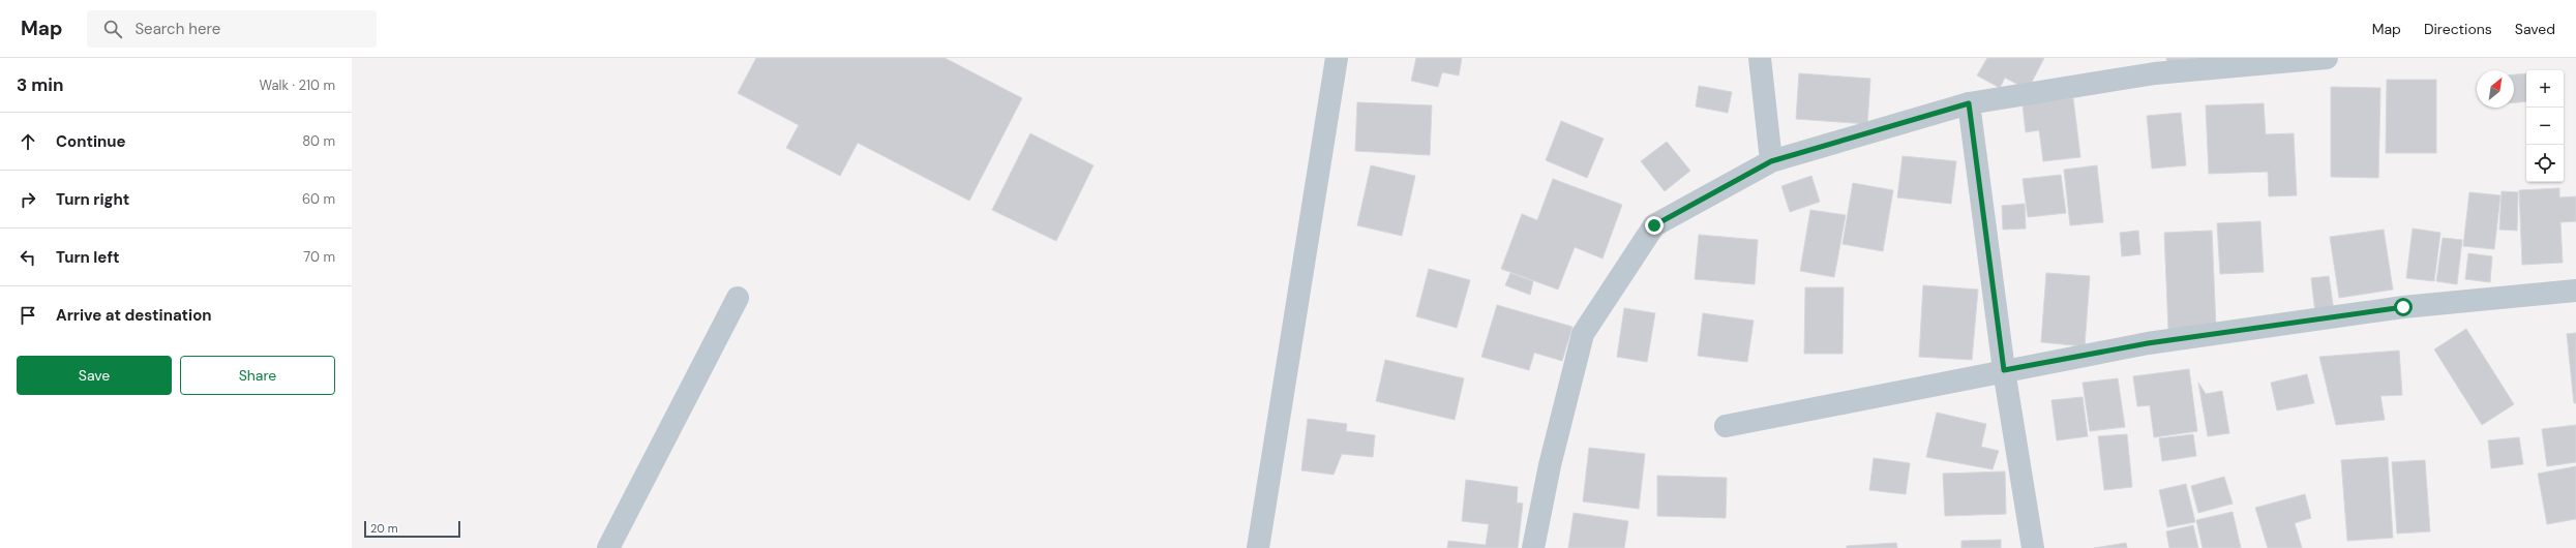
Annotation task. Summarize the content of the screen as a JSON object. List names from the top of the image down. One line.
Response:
{"scale_bar":"20 m","north":"top right","page":{"header":"Map","search":"Search here","nav":["Map","Directions","Saved"],"heading":["3 min","Walk · 210 m"],"map_buttons":["+","−"],"list":[["Continue","80 m"],["Turn right","60 m"],["Turn left","70 m"],"Arrive at destination"],"buttons":["Save","Share"],"scale":"20 m"}}
